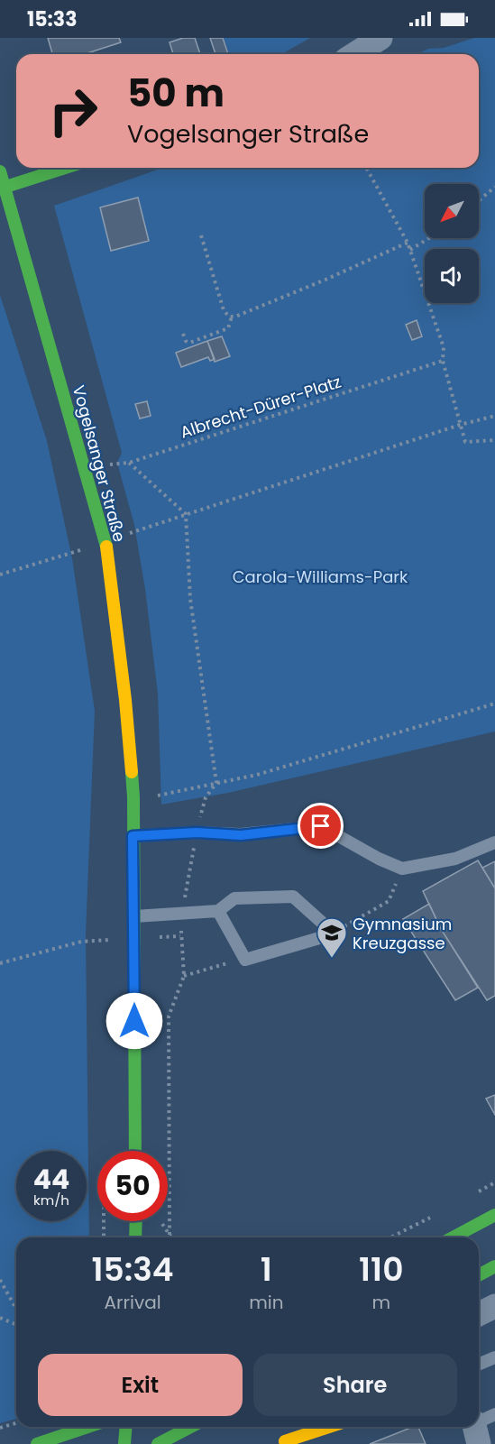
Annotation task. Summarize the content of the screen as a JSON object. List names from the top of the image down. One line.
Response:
{"streets":{"main road":["Vogelsanger Straße"],"path":["Albrecht-Dürer-Platz"]},"crossings":[["Albrecht-Dürer-Platz","Vogelsanger Straße"]],"parks":["Carola-Williams-Park"],"places":{"school or university":["Gymnasium Kreuzgasse"]},"north":"bottom left","page":{"status":"15:33","turn":["50 m","Vogelsanger Straße"],"speed":"44 km/h","limit":"50","eta":["15:34","Arrival","1","min","110","m"],"buttons":["Exit","Share"]}}
